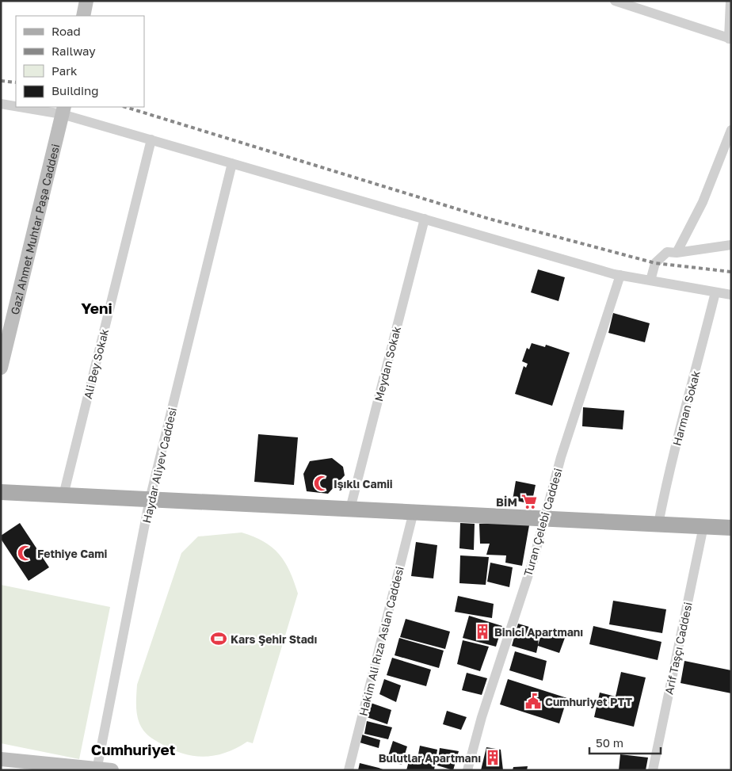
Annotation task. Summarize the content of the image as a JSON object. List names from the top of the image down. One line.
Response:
{"streets":{"street":["Gazi Ahmet Muhtar Paşa Caddesi","Ali Bey Sokak","Meydan Sokak","Harman Sokak","Haydar Aliyev Caddesi","Turan Çelebi Caddesi","Hakim Ali Rıza Aslan Caddesi","Arif Taşçı Caddesi"]},"districts":["Yeni","Cumhuriyet"],"places":{"mosque":["Işıklı Camii","Fethiye Cami"],"supermarket":["BİM"],"building":["Binici Apartmanı","Bulutlar Apartmanı"],"sports":["Kars Şehir Stadı"],"public building":["Cumhuriyet PTT"]},"legend":["Road","Railway","Park","Building"],"scale_bar":"50 m"}
